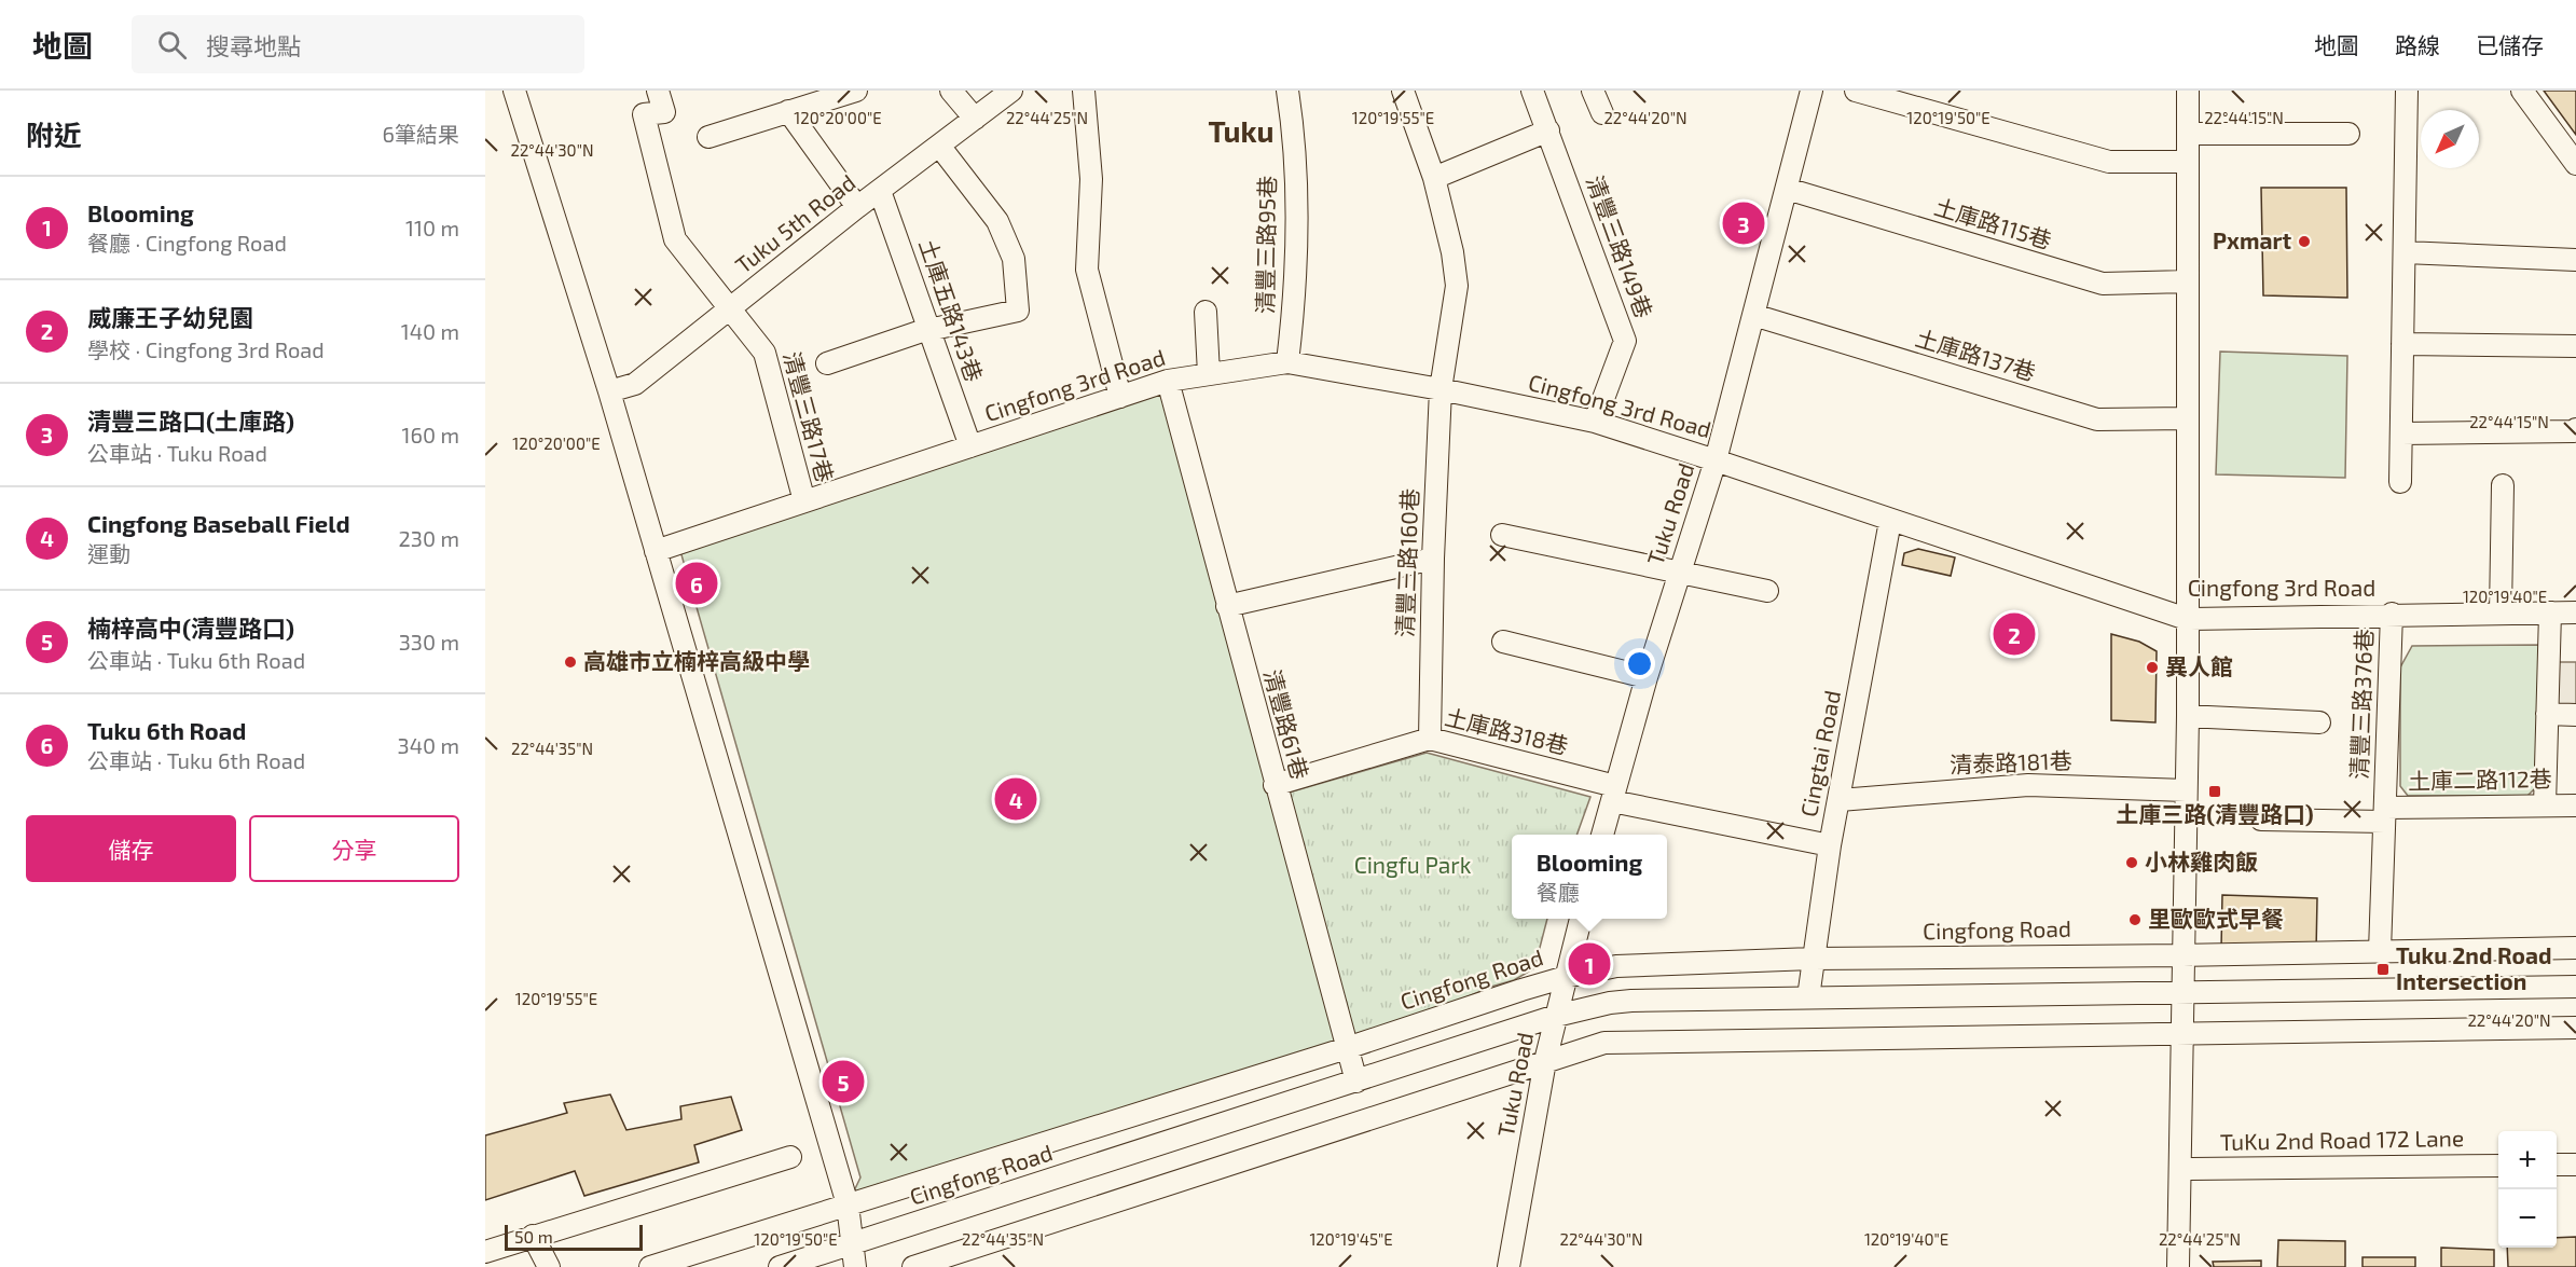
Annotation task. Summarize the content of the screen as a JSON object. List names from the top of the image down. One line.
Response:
{"streets":{"street":["Tuku 5th Road","土庫路115巷","清豐三路95巷","清豐三路149巷","土庫五路143巷","土庫路137巷","Cingfong 3rd Road","清豐三路17巷","Tuku Road","清豐三路160巷","清豐三路376巷","清豐路61巷","土庫路318巷","Cingtai Road","清泰路181巷","土庫二路112巷","Cingfong Road","TuKu 2nd Road 172 Lane"]},"crossings":[["Tuku 5th Road","土庫五路143巷"],["Tuku 5th Road","清豐三路17巷"],["土庫路115巷","Tuku Road"],["清豐三路95巷","Cingfong 3rd Road"],["清豐三路149巷","Cingfong 3rd Road"],["土庫五路143巷","Cingfong 3rd Road"],["土庫路137巷","Tuku Road"],["Cingfong 3rd Road","清豐三路17巷"],["Cingfong 3rd Road","Tuku Road"],["Cingfong 3rd Road","清豐三路160巷"],["Cingfong 3rd Road","清豐三路376巷"],["Cingfong 3rd Road","清豐路61巷"],["Cingfong 3rd Road","Cingtai Road"],["Tuku Road","土庫路318巷"],["Tuku Road","Cingfong Road"],["清豐三路160巷","土庫路318巷"],["清豐三路376巷","土庫二路112巷"],["清豐三路376巷","Cingfong Road"],["清豐路61巷","土庫路318巷"],["清豐路61巷","Cingfong Road"],["土庫路318巷","Cingtai Road"],["Cingtai Road","清泰路181巷"],["Cingtai Road","Cingfong Road"]],"districts":["Tuku"],"parks":["Cingfu Park"],"places":{"other":["Pxmart","高雄市立楠梓高級中學","異人館","小林雞肉飯","里歐歐式早餐"],"transit":["土庫三路(清豐路口)","Tuku 2nd Road Intersection"]},"scale_bar":"50 m","north":"bottom left","page":{"header":"地圖","search":"搜尋地點","nav":["地圖","路線","已儲存"],"heading":["附近","6筆結果"],"list":[{"mark":"1","name":"Blooming","note":"餐廳 · Cingfong Road","value":"110 m"},{"mark":"2","name":"威廉王子幼兒園","note":"學校 · Cingfong 3rd Road","value":"140 m"},{"mark":"3","name":"清豐三路口(土庫路)","note":"公車站 · Tuku Road","value":"160 m"},{"mark":"4","name":"Cingfong Baseball Field","note":"運動","value":"230 m"},{"mark":"5","name":"楠梓高中(清豐路口)","note":"公車站 · Tuku 6th Road","value":"330 m"},{"mark":"6","name":"Tuku 6th Road","note":"公車站 · Tuku 6th Road","value":"340 m"}],"pins":["3","6","2","4","1","5"],"buttons":["儲存","分享"],"popup":["Blooming","餐廳"],"map_buttons":["+","−"],"scale":"50 m"},"coordinates":["120°20'00\"E","22°44'25\"N","120°19'55\"E","22°44'20\"N","120°19'50\"E","22°44'15\"N","22°44'30\"N","120°19'40\"E","22°44'35\"N","120°19'45\"E"]}
